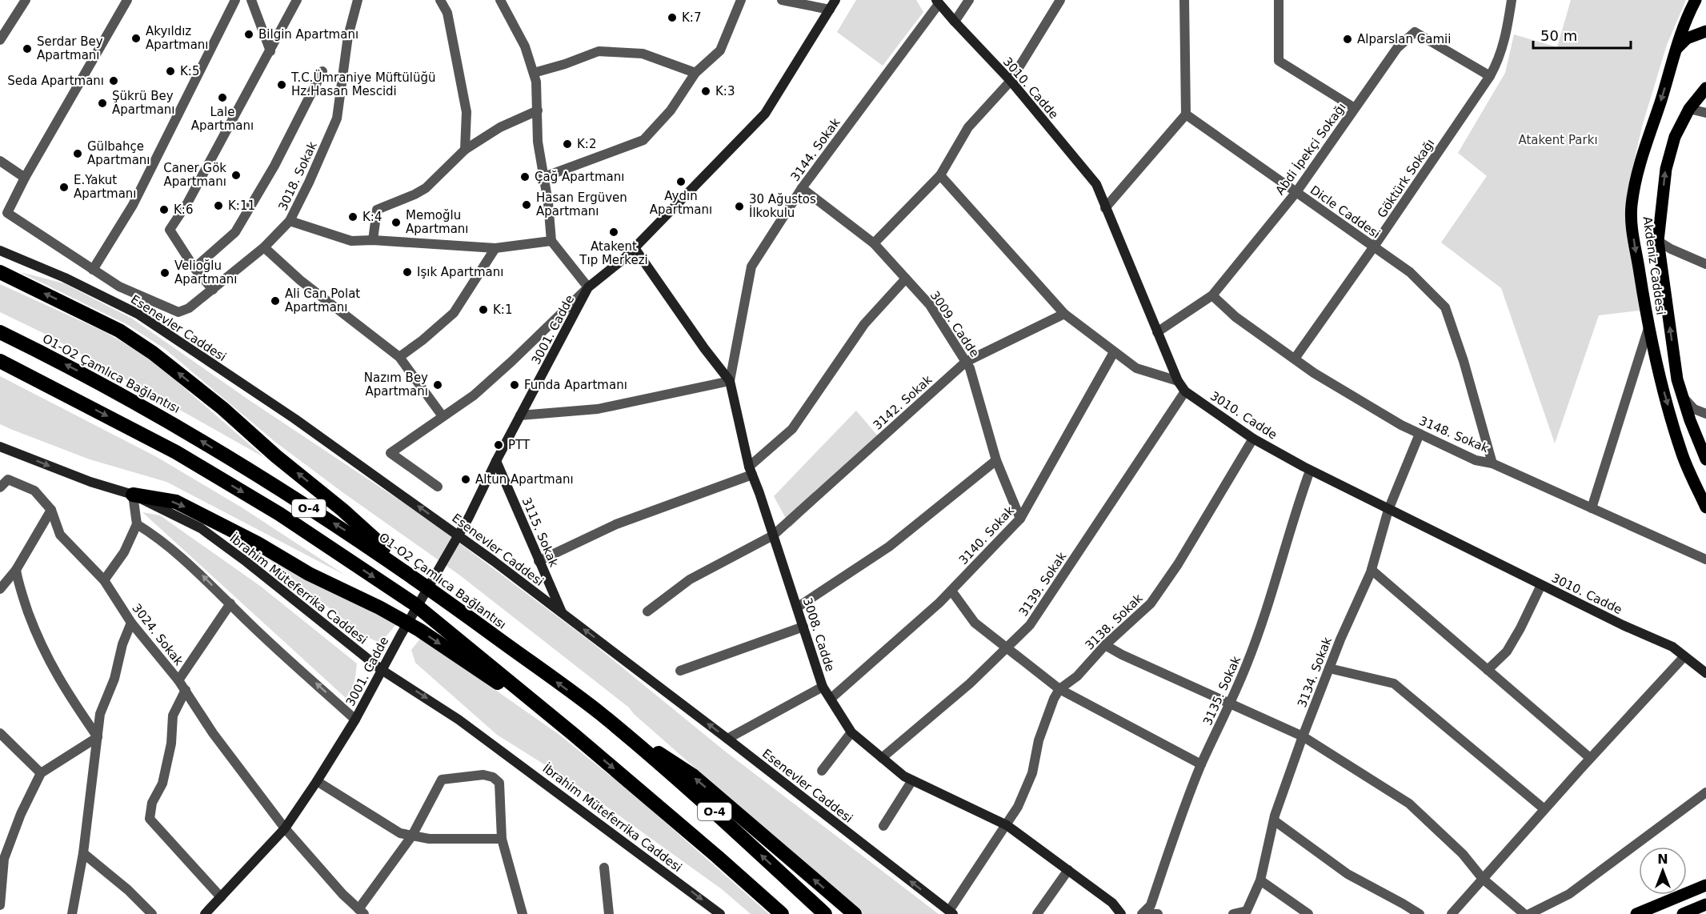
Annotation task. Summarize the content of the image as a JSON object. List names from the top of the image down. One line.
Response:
{"streets":{"highway":["O1-O2 Çamlıca Bağlantısı","O-4"],"main road":["3010. Cadde","Akdeniz Caddesi","Esenevler Caddesi","3001. Cadde","3115. Sokak","İbrahim Müteferrika Caddesi","3008. Cadde"],"street":["Abdi İpekçi Sokağı","3144. Sokak","3018. Sokak","Göktürk Sokağı","Dicle Caddesi","3009. Cadde","3142. Sokak","3148. Sokak","3140. Sokak","3139. Sokak","3138. Sokak","3024. Sokak","3134. Sokak","3135. Sokak"]},"crossings":[["3010. Cadde","Abdi İpekçi Sokağı"],["3010. Cadde","3144. Sokak"],["3010. Cadde","3139. Sokak"],["3010. Cadde","3138. Sokak"],["3010. Cadde","3134. Sokak"],["3010. Cadde","3135. Sokak"],["Abdi İpekçi Sokağı","Göktürk Sokağı"],["Abdi İpekçi Sokağı","Dicle Caddesi"],["Abdi İpekçi Sokağı","3148. Sokak"],["3144. Sokak","3009. Cadde"],["3144. Sokak","3008. Cadde"],["Göktürk Sokağı","Dicle Caddesi"],["Göktürk Sokağı","3148. Sokak"],["Dicle Caddesi","3148. Sokak"],["3009. Cadde","3142. Sokak"],["3009. Cadde","3140. Sokak"],["Esenevler Caddesi","3115. Sokak"],["Esenevler Caddesi","3138. Sokak"],["3001. Cadde","3115. Sokak"],["3001. Cadde","İbrahim Müteferrika Caddesi"],["3001. Cadde","3024. Sokak"],["3001. Cadde","3008. Cadde"],["3142. Sokak","3008. Cadde"],["3148. Sokak","3134. Sokak"],["3140. Sokak","3008. Cadde"],["3139. Sokak","3008. Cadde"],["3138. Sokak","3008. Cadde"]],"one_way":["Esenevler Caddesi","İbrahim Müteferrika Caddesi"],"parks":["Atakent Parkı"],"places":["K:7","Bilgin Apartmanı","Akyıldız Apartmanı","Alparslan Camii","Serdar Bey Apartmanı","K:5","Seda Apartmanı","T.C.Ümraniye Müftülüğü Hz.Hasan Mescidi","K:3","Lale Apartmanı","Şükrü Bey Apartmanı","K:2","Gülbahçe Apartmanı","Caner Gök Apartmanı","Çağ Apartmanı","Aydın Apartmanı","E.Yakut Apartmanı","Hasan Ergüven Apartmanı","K:11","30 Ağustos İlkokulu","K:6","K:4","Memoğlu Apartmanı","Atakent Tıp Merkezi","Işık Apartmanı","Velioğlu Apartmanı","Ali Can Polat Apartmanı","K:1","Nazım Bey Apartmanı","Funda Apartmanı","PTT","Altun Apartmanı"],"scale_bar":"50 m","north":"top"}
